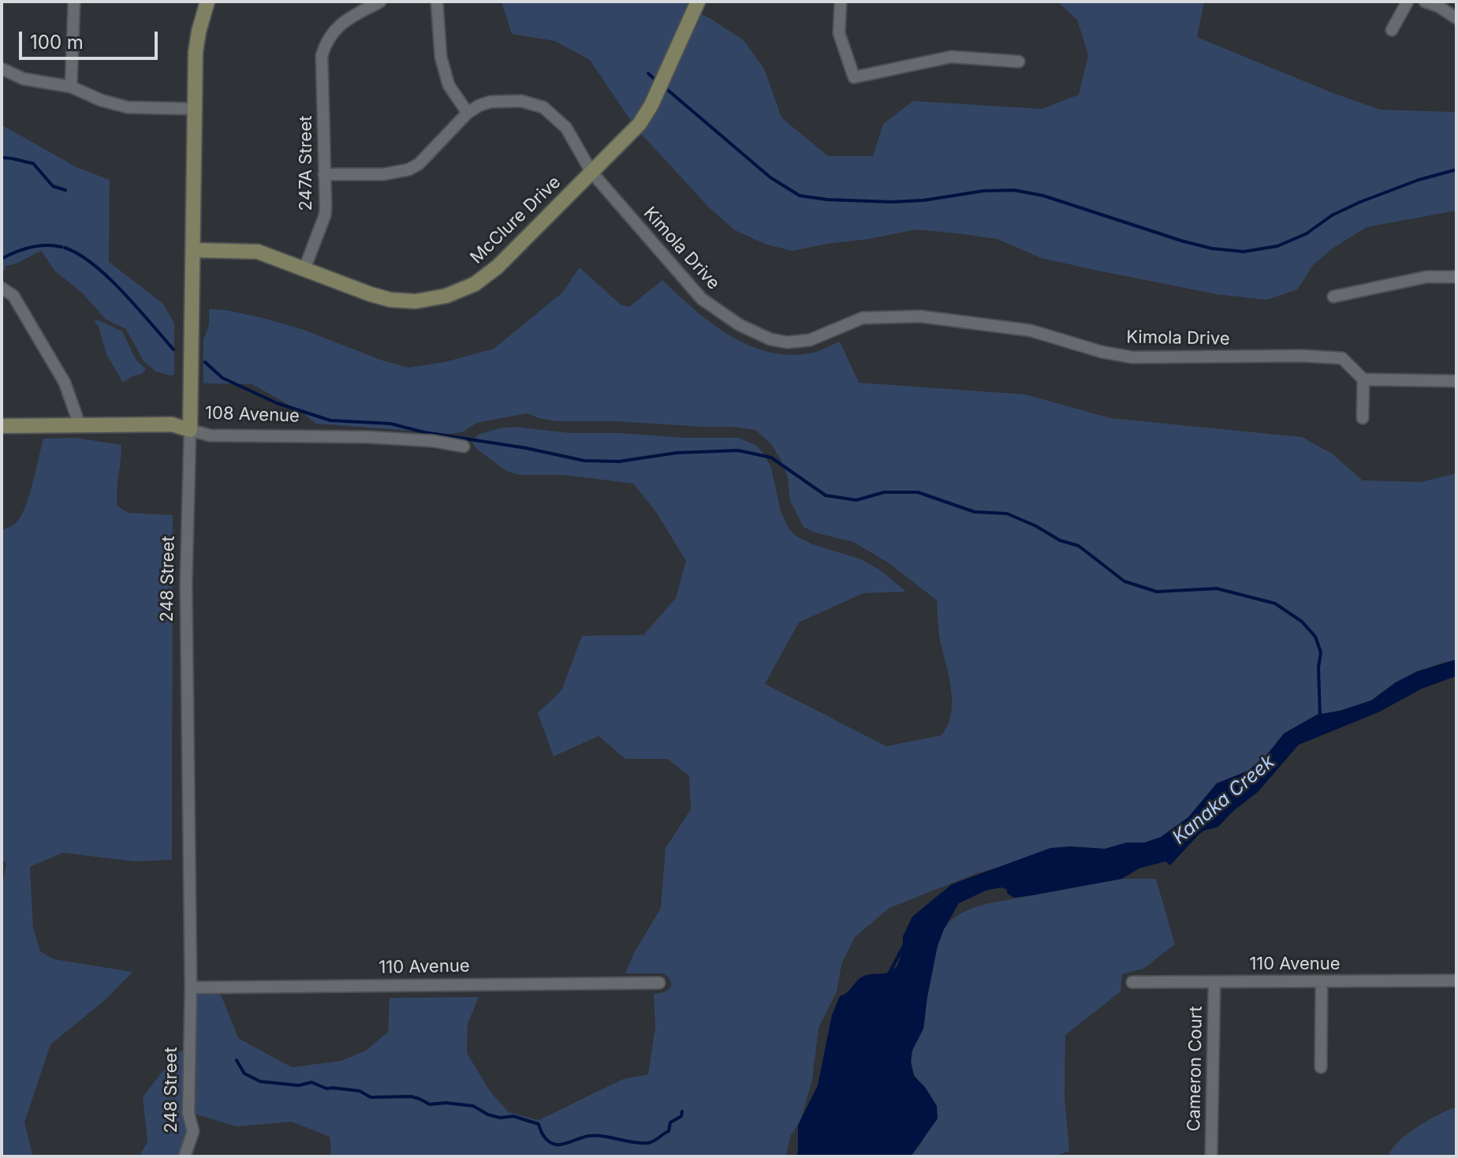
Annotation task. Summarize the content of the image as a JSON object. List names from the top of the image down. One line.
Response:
{"streets":{"street":["247A Street","McClure Drive","Kimola Drive","108 Avenue","248 Street","110 Avenue","Cameron Court"]},"crossings":[["247A Street","McClure Drive"],["247A Street","Kimola Drive"],["McClure Drive","Kimola Drive"],["McClure Drive","248 Street"],["108 Avenue","248 Street"],["248 Street","110 Avenue"],["110 Avenue","Cameron Court"]],"water":["Kanaka Creek"],"scale_bar":"100 m"}
